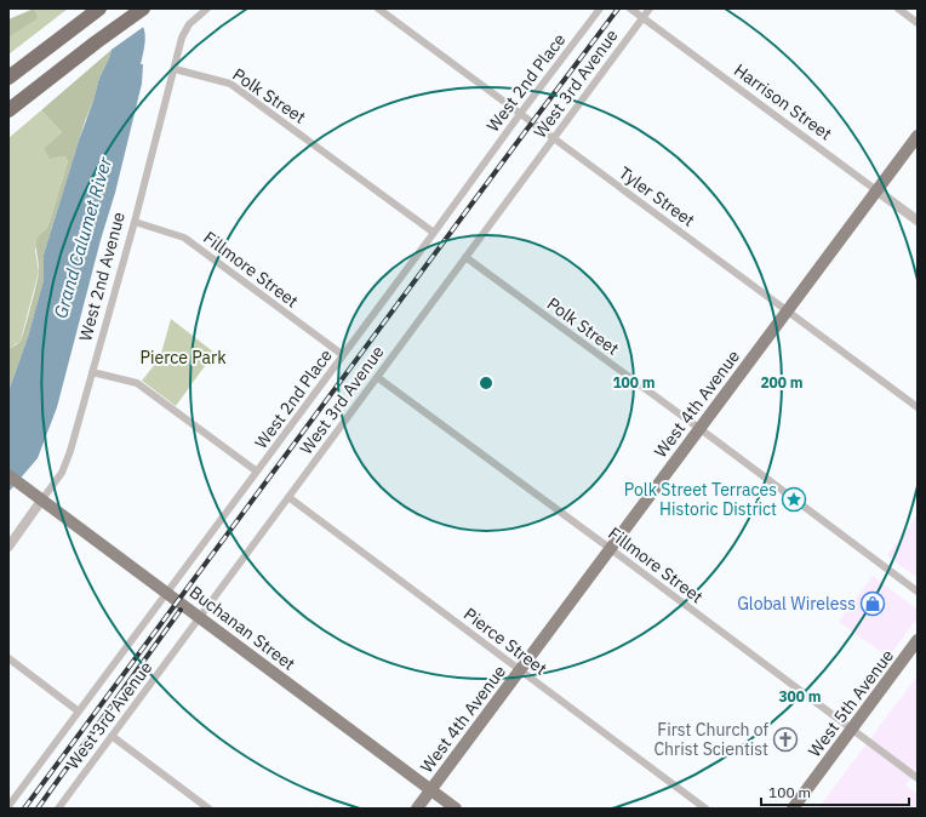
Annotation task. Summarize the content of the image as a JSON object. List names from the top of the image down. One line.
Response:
{"streets":{"main road":["West 4th Avenue","Buchanan Street","West 5th Avenue"],"street":["West 2nd Place","West 3rd Avenue","Polk Street","Harrison Street","Tyler Street","Fillmore Street","West 2nd Avenue","Pierce Street"]},"crossings":[["West 2nd Place","Polk Street"],["West 2nd Place","Tyler Street"],["West 2nd Place","Fillmore Street"],["West 2nd Place","Buchanan Street"],["West 3rd Avenue","Polk Street"],["West 3rd Avenue","Harrison Street"],["West 3rd Avenue","Tyler Street"],["West 3rd Avenue","Fillmore Street"],["West 3rd Avenue","Buchanan Street"],["West 3rd Avenue","Pierce Street"],["Polk Street","West 2nd Avenue"],["Polk Street","West 4th Avenue"],["Harrison Street","West 4th Avenue"],["Tyler Street","West 4th Avenue"],["Fillmore Street","West 2nd Avenue"],["Fillmore Street","West 4th Avenue"],["Fillmore Street","West 5th Avenue"],["West 2nd Avenue","Buchanan Street"],["West 4th Avenue","Buchanan Street"],["West 4th Avenue","Pierce Street"]],"water":["Grand Calumet River"],"parks":["Pierce Park"],"places":{"place":["Polk Street Terraces Historic District"],"shop":["Global Wireless"],"church":["First Church of Christ Scientist"]},"scale_bar":"100 m","rings":["100 m","200 m","300 m"]}
